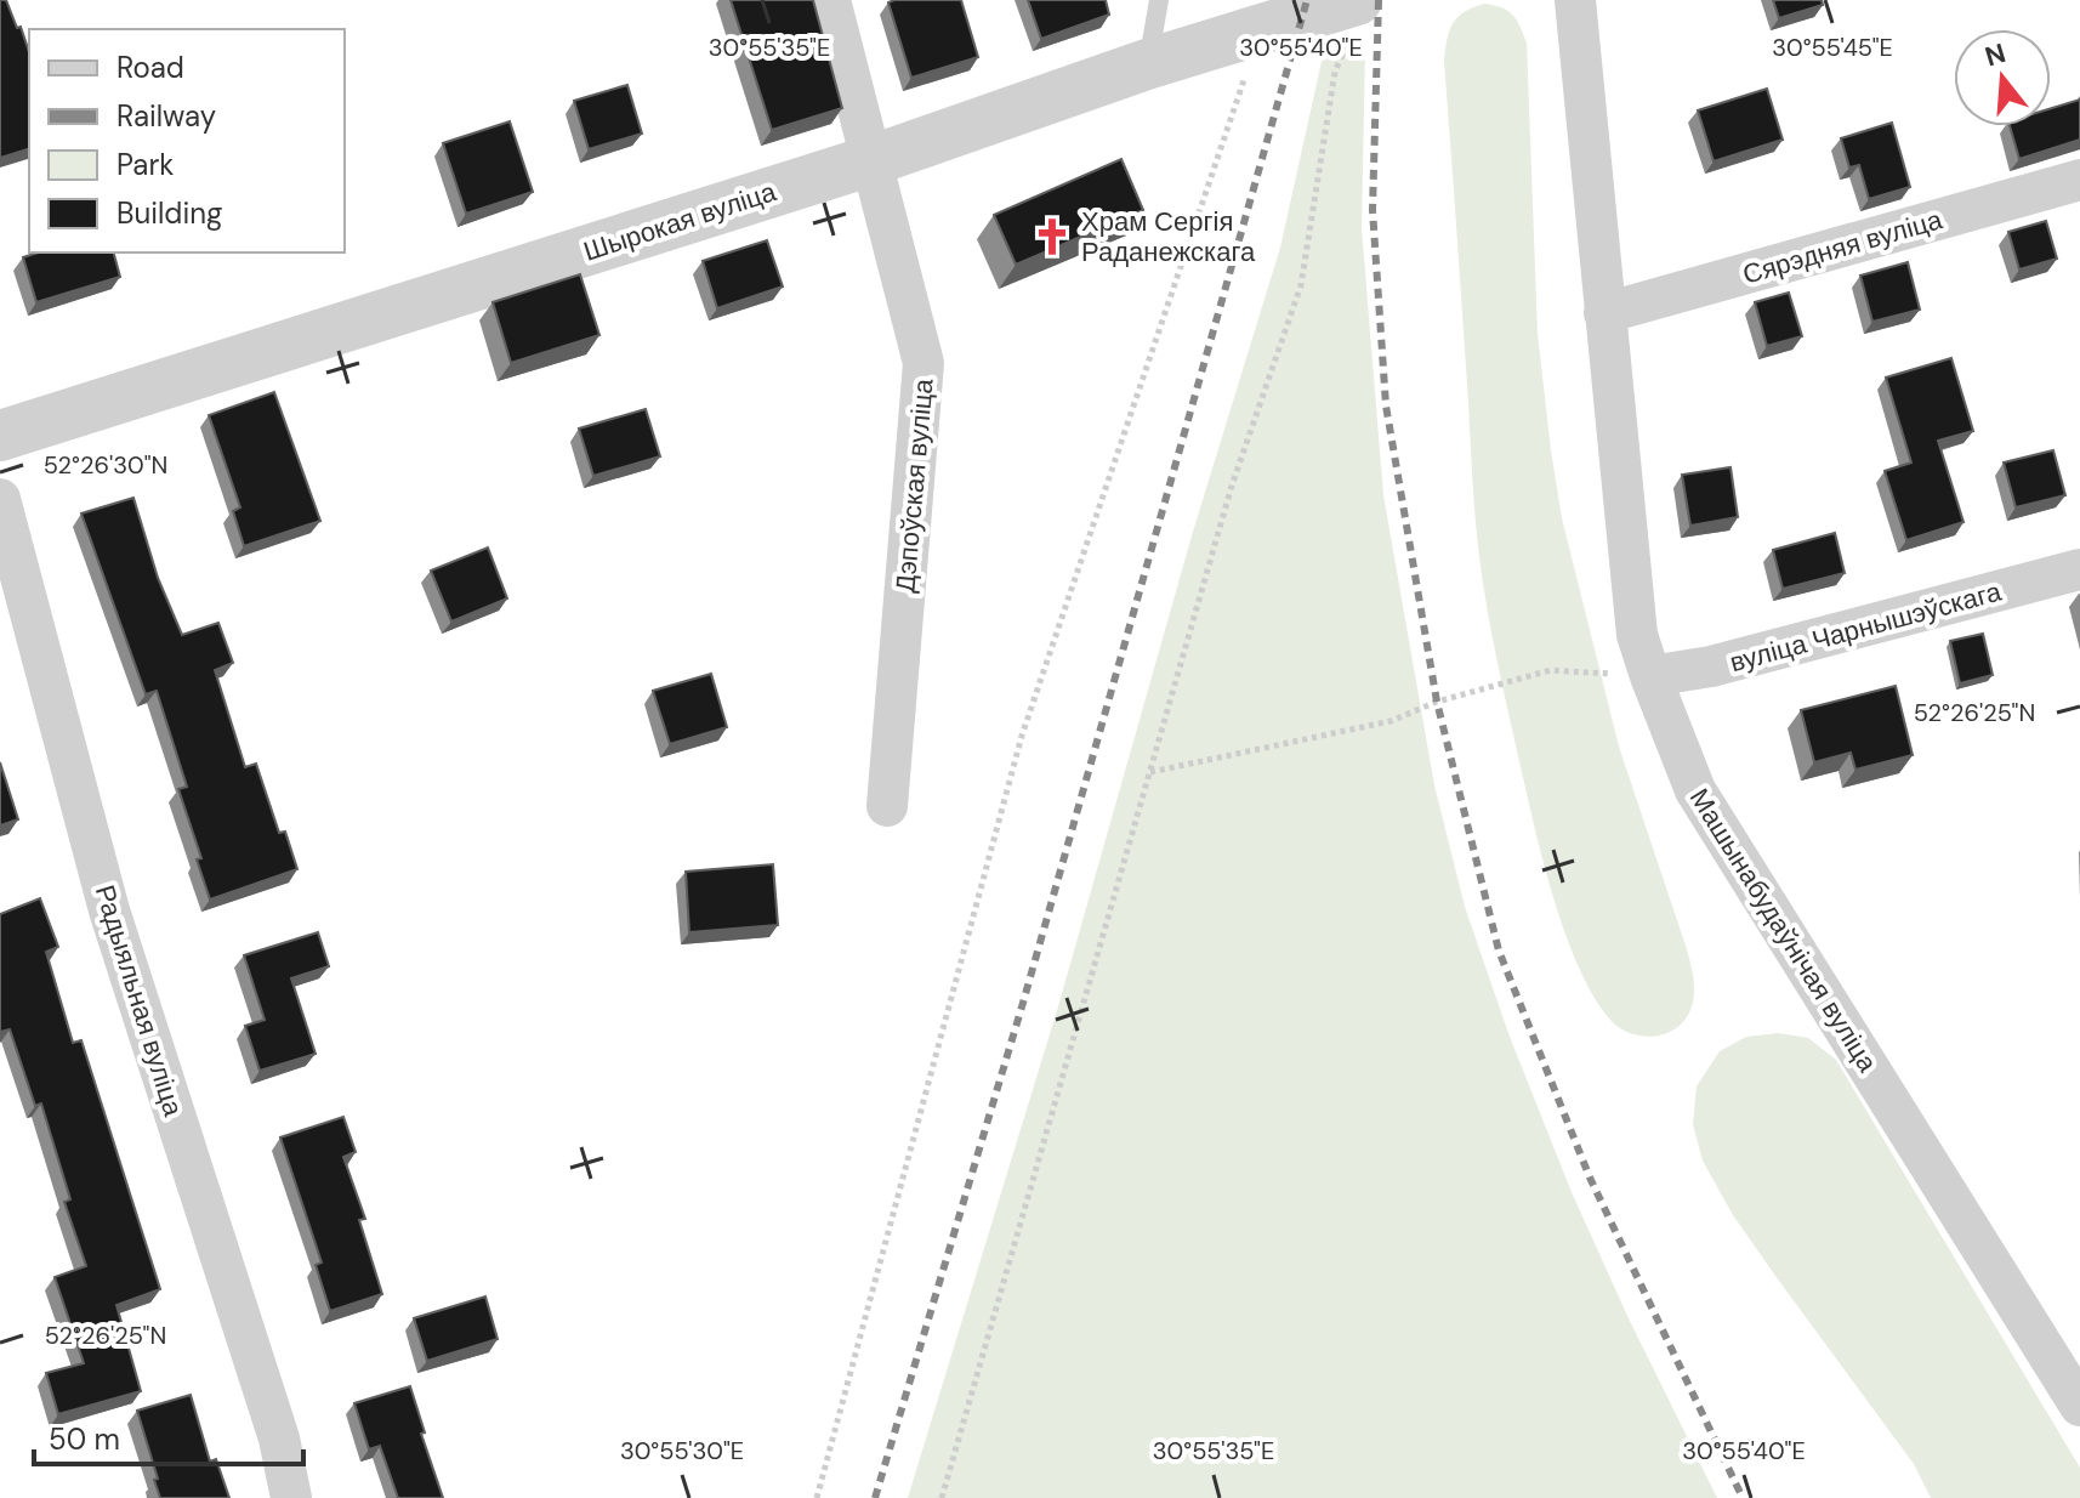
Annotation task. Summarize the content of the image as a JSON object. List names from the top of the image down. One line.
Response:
{"streets":{"street":["Шырокая вуліца","Сярэдняя вуліца","Дэпоўская вуліца","вуліца Чарнышэўскага","Машынабудаўнічая вуліца","Радыяльная вуліца"]},"crossings":[["Шырокая вуліца","Дэпоўская вуліца"],["Сярэдняя вуліца","Машынабудаўнічая вуліца"],["вуліца Чарнышэўскага","Машынабудаўнічая вуліца"]],"places":{"church":["Храм Сергія Раданежскага"]},"legend":["Road","Railway","Park","Building"],"scale_bar":"50 m","north":"top","coordinates":["30°55'35\"E","30°55'40\"E","30°55'45\"E","52°26'30\"N","52°26'25\"N","30°55'30\"E"]}
